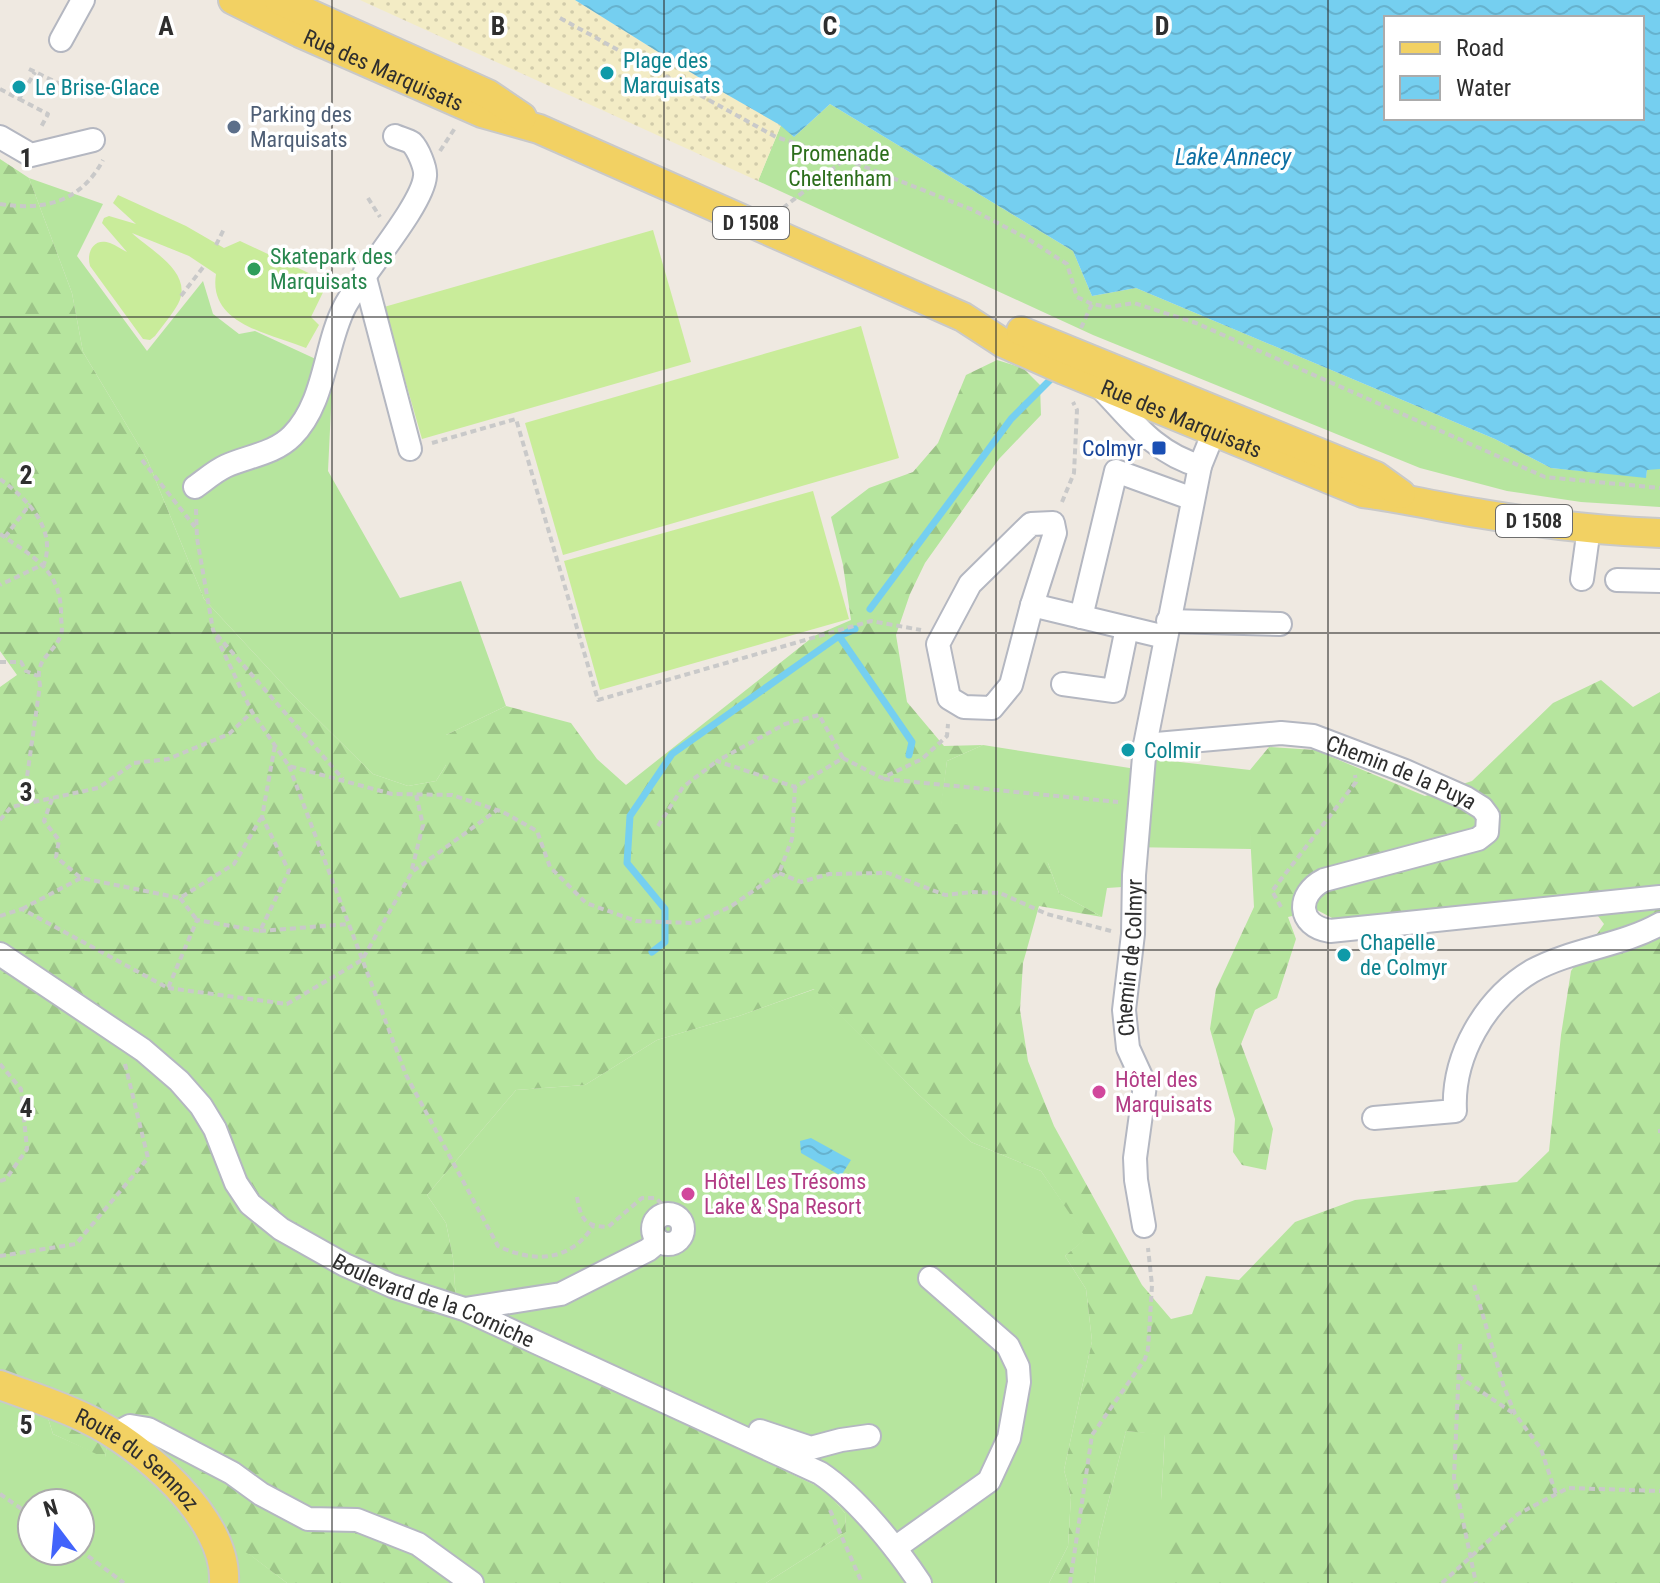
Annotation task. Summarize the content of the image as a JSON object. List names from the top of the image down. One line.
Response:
{"streets":{"main road":["Rue des Marquisats","D 1508","Route du Semnoz"],"street":["Chemin de la Puya","Chemin de Colmyr","Boulevard de la Corniche"]},"crossings":[["Rue des Marquisats","Chemin de Colmyr"],["Chemin de la Puya","Chemin de Colmyr"]],"water":["Lake Annecy"],"parks":["Promenade Cheltenham"],"places":{"other":["Plage des Marquisats","Le Brise-Glace","Parking des Marquisats","Skatepark des Marquisats","Colmir","Chapelle de Colmyr","Hôtel des Marquisats","Hôtel Les Trésoms Lake & Spa Resort"],"transit":["Colmyr"]},"legend":["Road","Water"],"north":"top","grid":{"columns":["A","B","C","D"],"rows":["1","2","3","4","5"]}}
